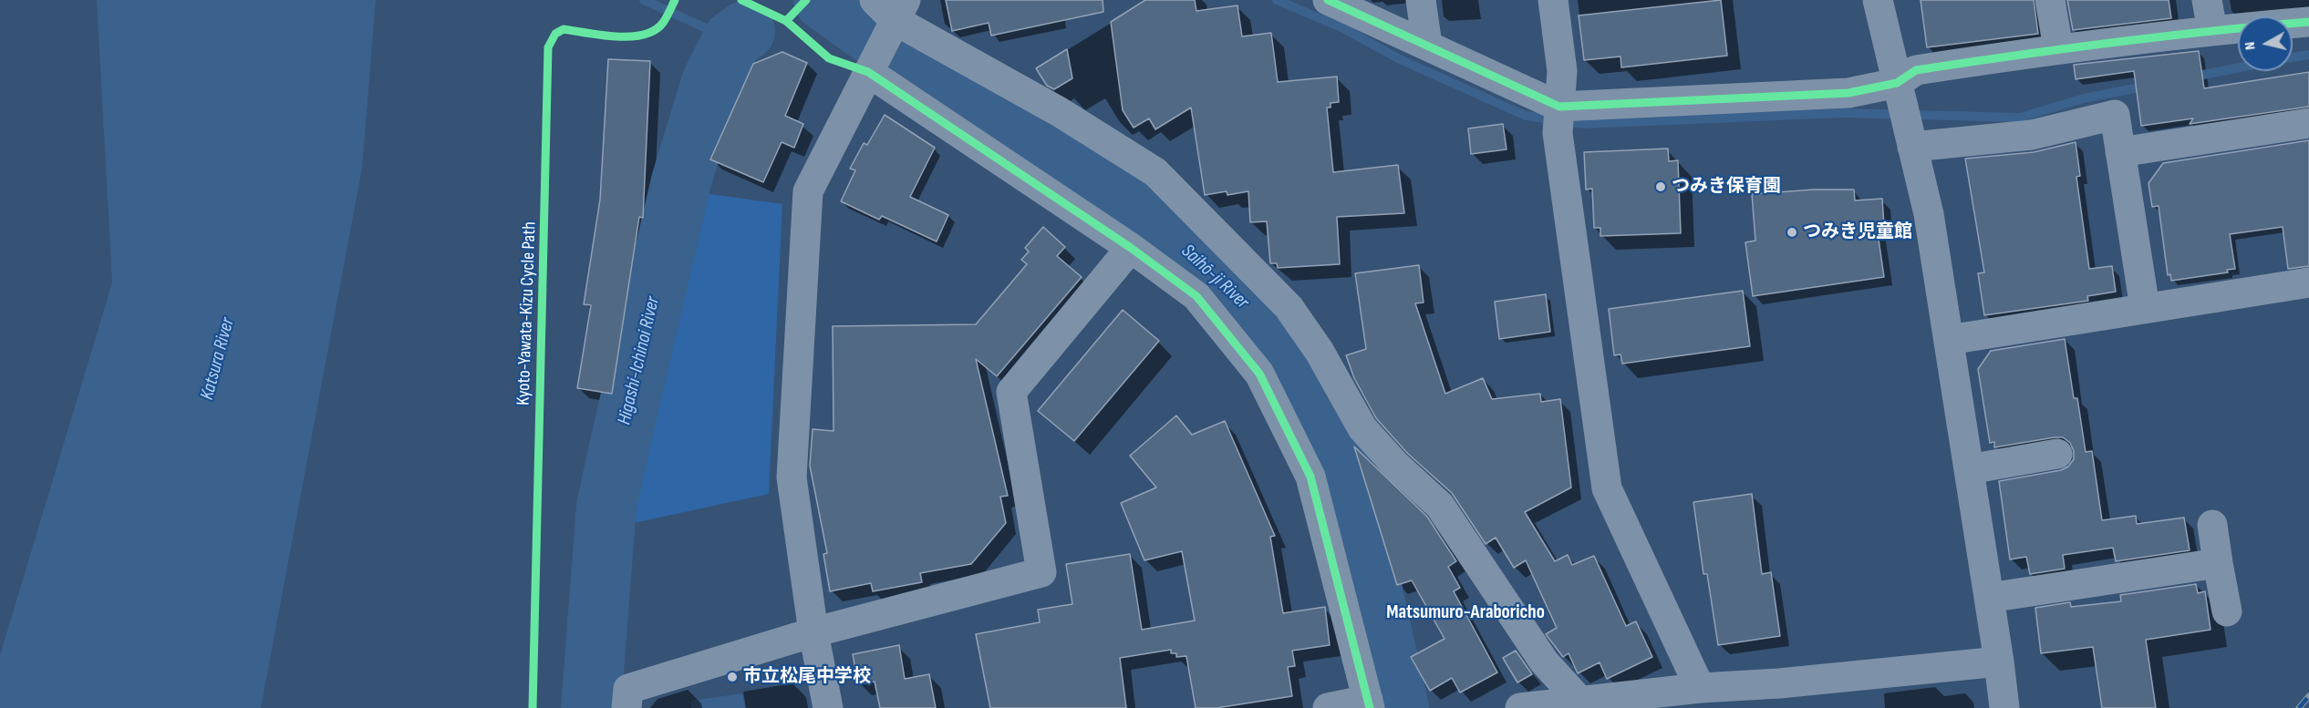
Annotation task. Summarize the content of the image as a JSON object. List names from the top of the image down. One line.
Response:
{"streets":{"cycle path":["Kyoto-Yawata-Kizu Cycle Path"]},"districts":["Matsumuro-Araboricho"],"water":["Saihō-ji River","Katsura River","Higashi-Ichinoi River"],"places":["つみき保育園","つみき児童館","市立松尾中学校"],"north":"left"}
